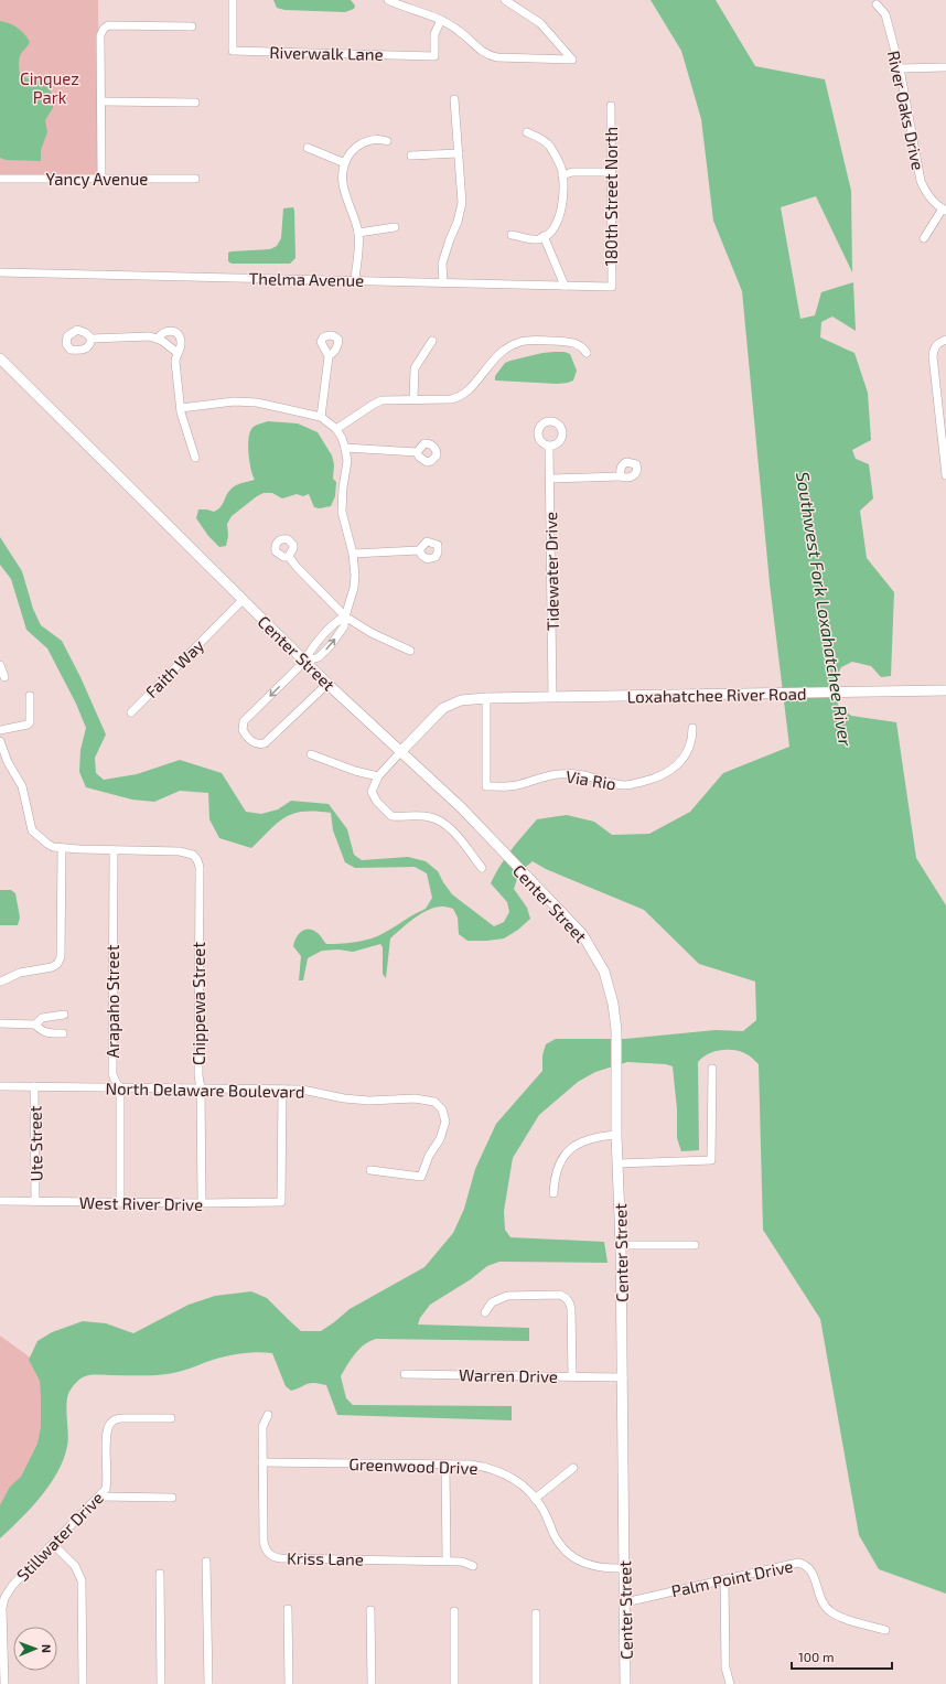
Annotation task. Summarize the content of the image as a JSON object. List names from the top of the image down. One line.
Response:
{"streets":{"street":["Riverwalk Lane","River Oaks Drive","Yancy Avenue","180th Street North","Thelma Avenue","Tidewater Drive","Center Street","Faith Way","Loxahatchee River Road","Via Rio","Arapaho Street","Chippewa Street","North Delaware Boulevard","Ute Street","West River Drive","Warren Drive","Greenwood Drive","Stillwater Drive","Kriss Lane","Palm Point Drive"]},"crossings":[["180th Street North","Thelma Avenue"],["Tidewater Drive","Loxahatchee River Road"],["Center Street","Faith Way"],["Center Street","Loxahatchee River Road"],["Center Street","Warren Drive"],["Center Street","Greenwood Drive"],["Center Street","Palm Point Drive"],["Loxahatchee River Road","Via Rio"],["Arapaho Street","Chippewa Street"],["Arapaho Street","North Delaware Boulevard"],["Arapaho Street","West River Drive"],["Chippewa Street","North Delaware Boulevard"],["Chippewa Street","West River Drive"],["North Delaware Boulevard","Ute Street"],["North Delaware Boulevard","West River Drive"],["Ute Street","West River Drive"],["Greenwood Drive","Kriss Lane"]],"water":["Southwest Fork Loxahatchee River"],"parks":["Cinquez Park"],"scale_bar":"100 m","north":"right"}
